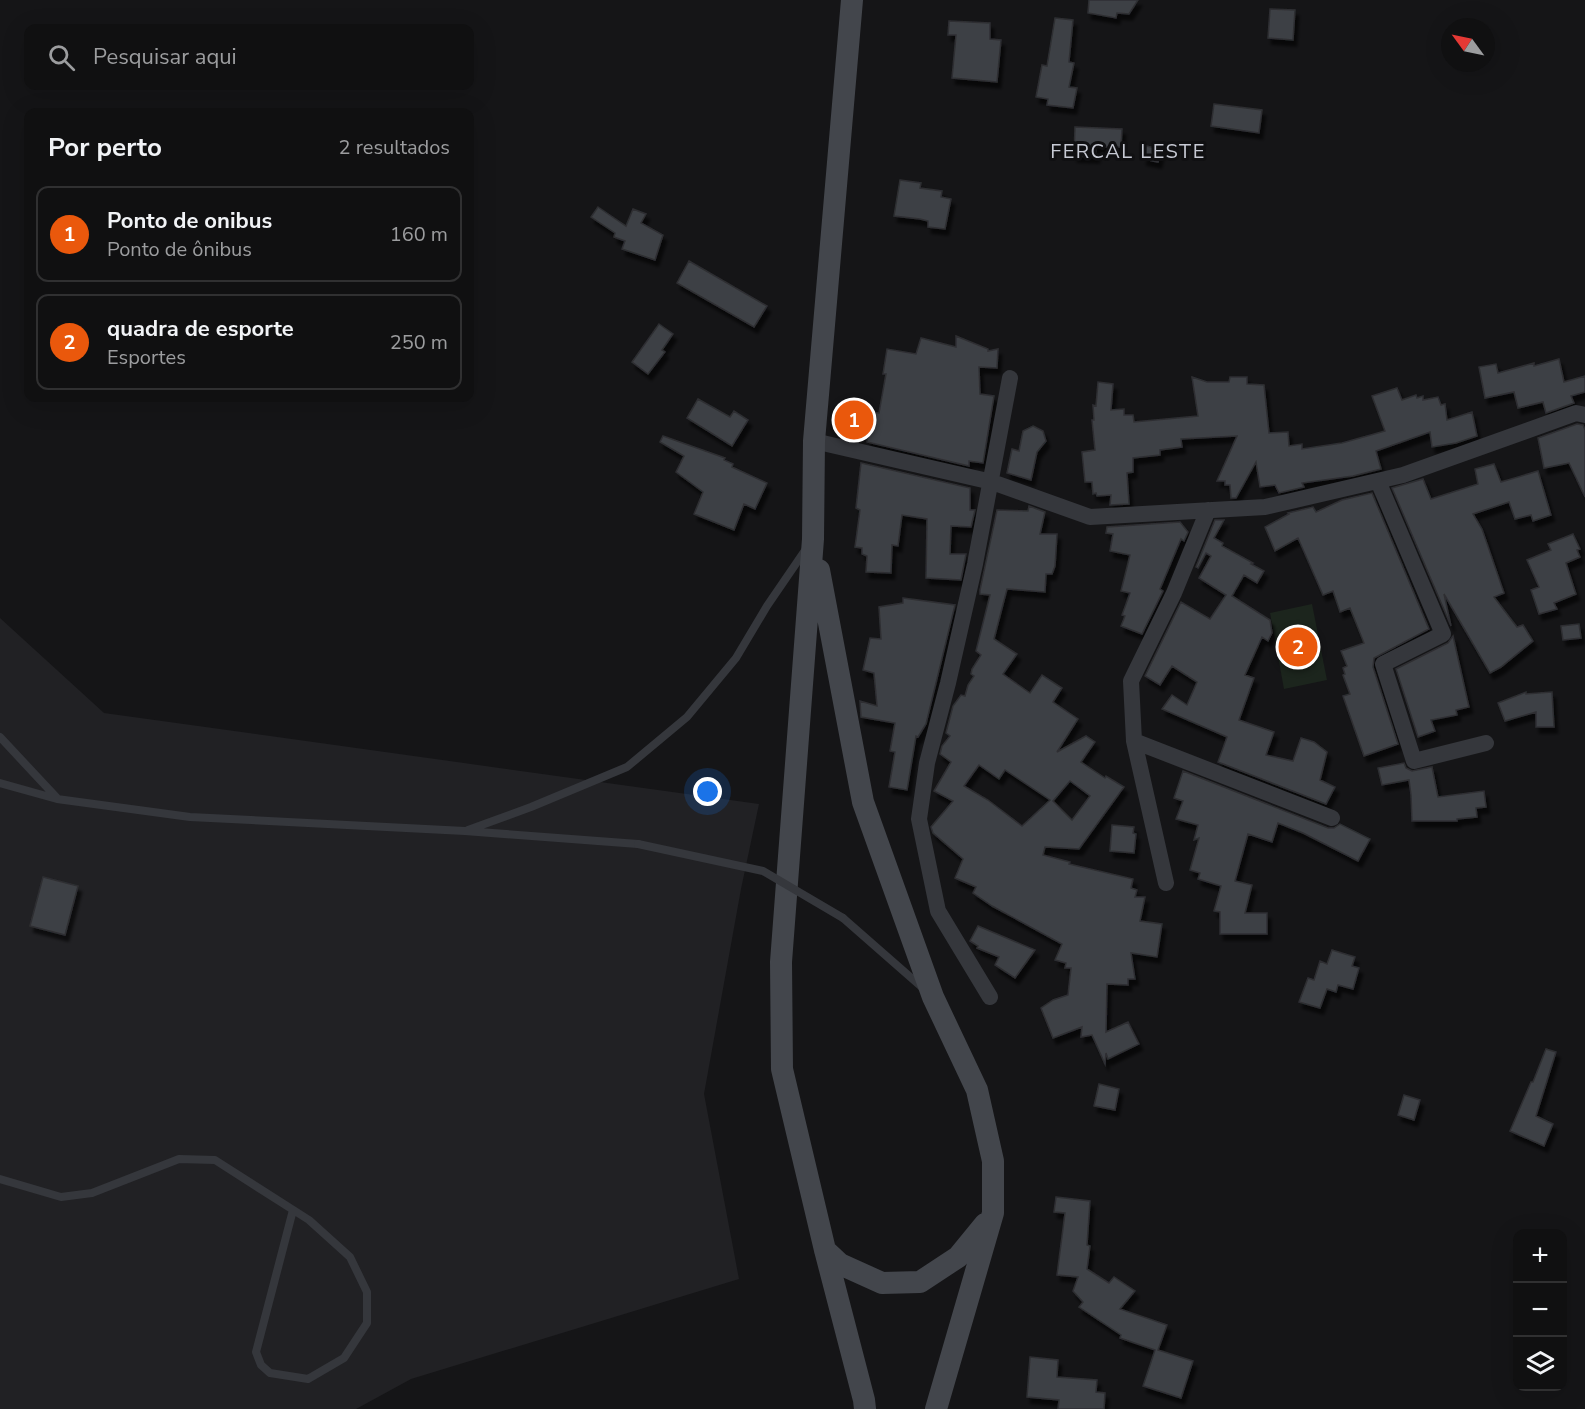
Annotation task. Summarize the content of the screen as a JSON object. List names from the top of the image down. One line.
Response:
{"districts":["FERCAL LESTE"],"north":"top left","page":{"search":"Pesquisar aqui","heading":["Por perto","2 resultados"],"list":[{"mark":"1","name":"Ponto de onibus","note":"Ponto de ônibus","value":"160 m"},{"mark":"2","name":"quadra de esporte","note":"Esportes","value":"250 m"}],"pins":["1","2"],"map_buttons":["+","−"]}}
